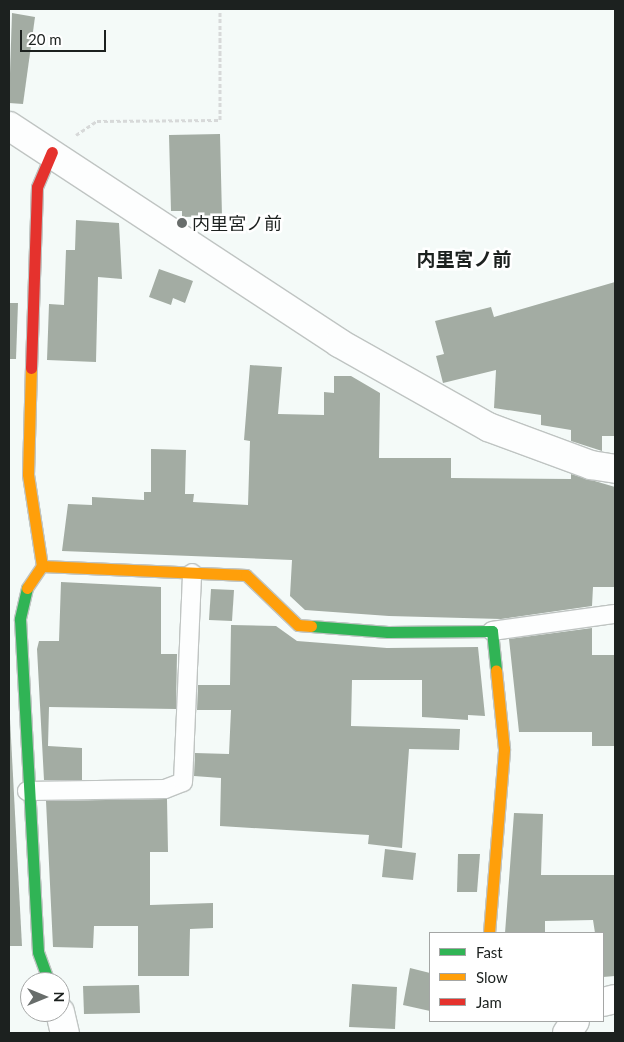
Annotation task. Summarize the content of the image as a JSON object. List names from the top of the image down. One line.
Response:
{"districts":["内里宮ノ前"],"places":["内里宮ノ前"],"legend":["Fast","Slow","Jam"],"scale_bar":"20 m","north":"right"}
